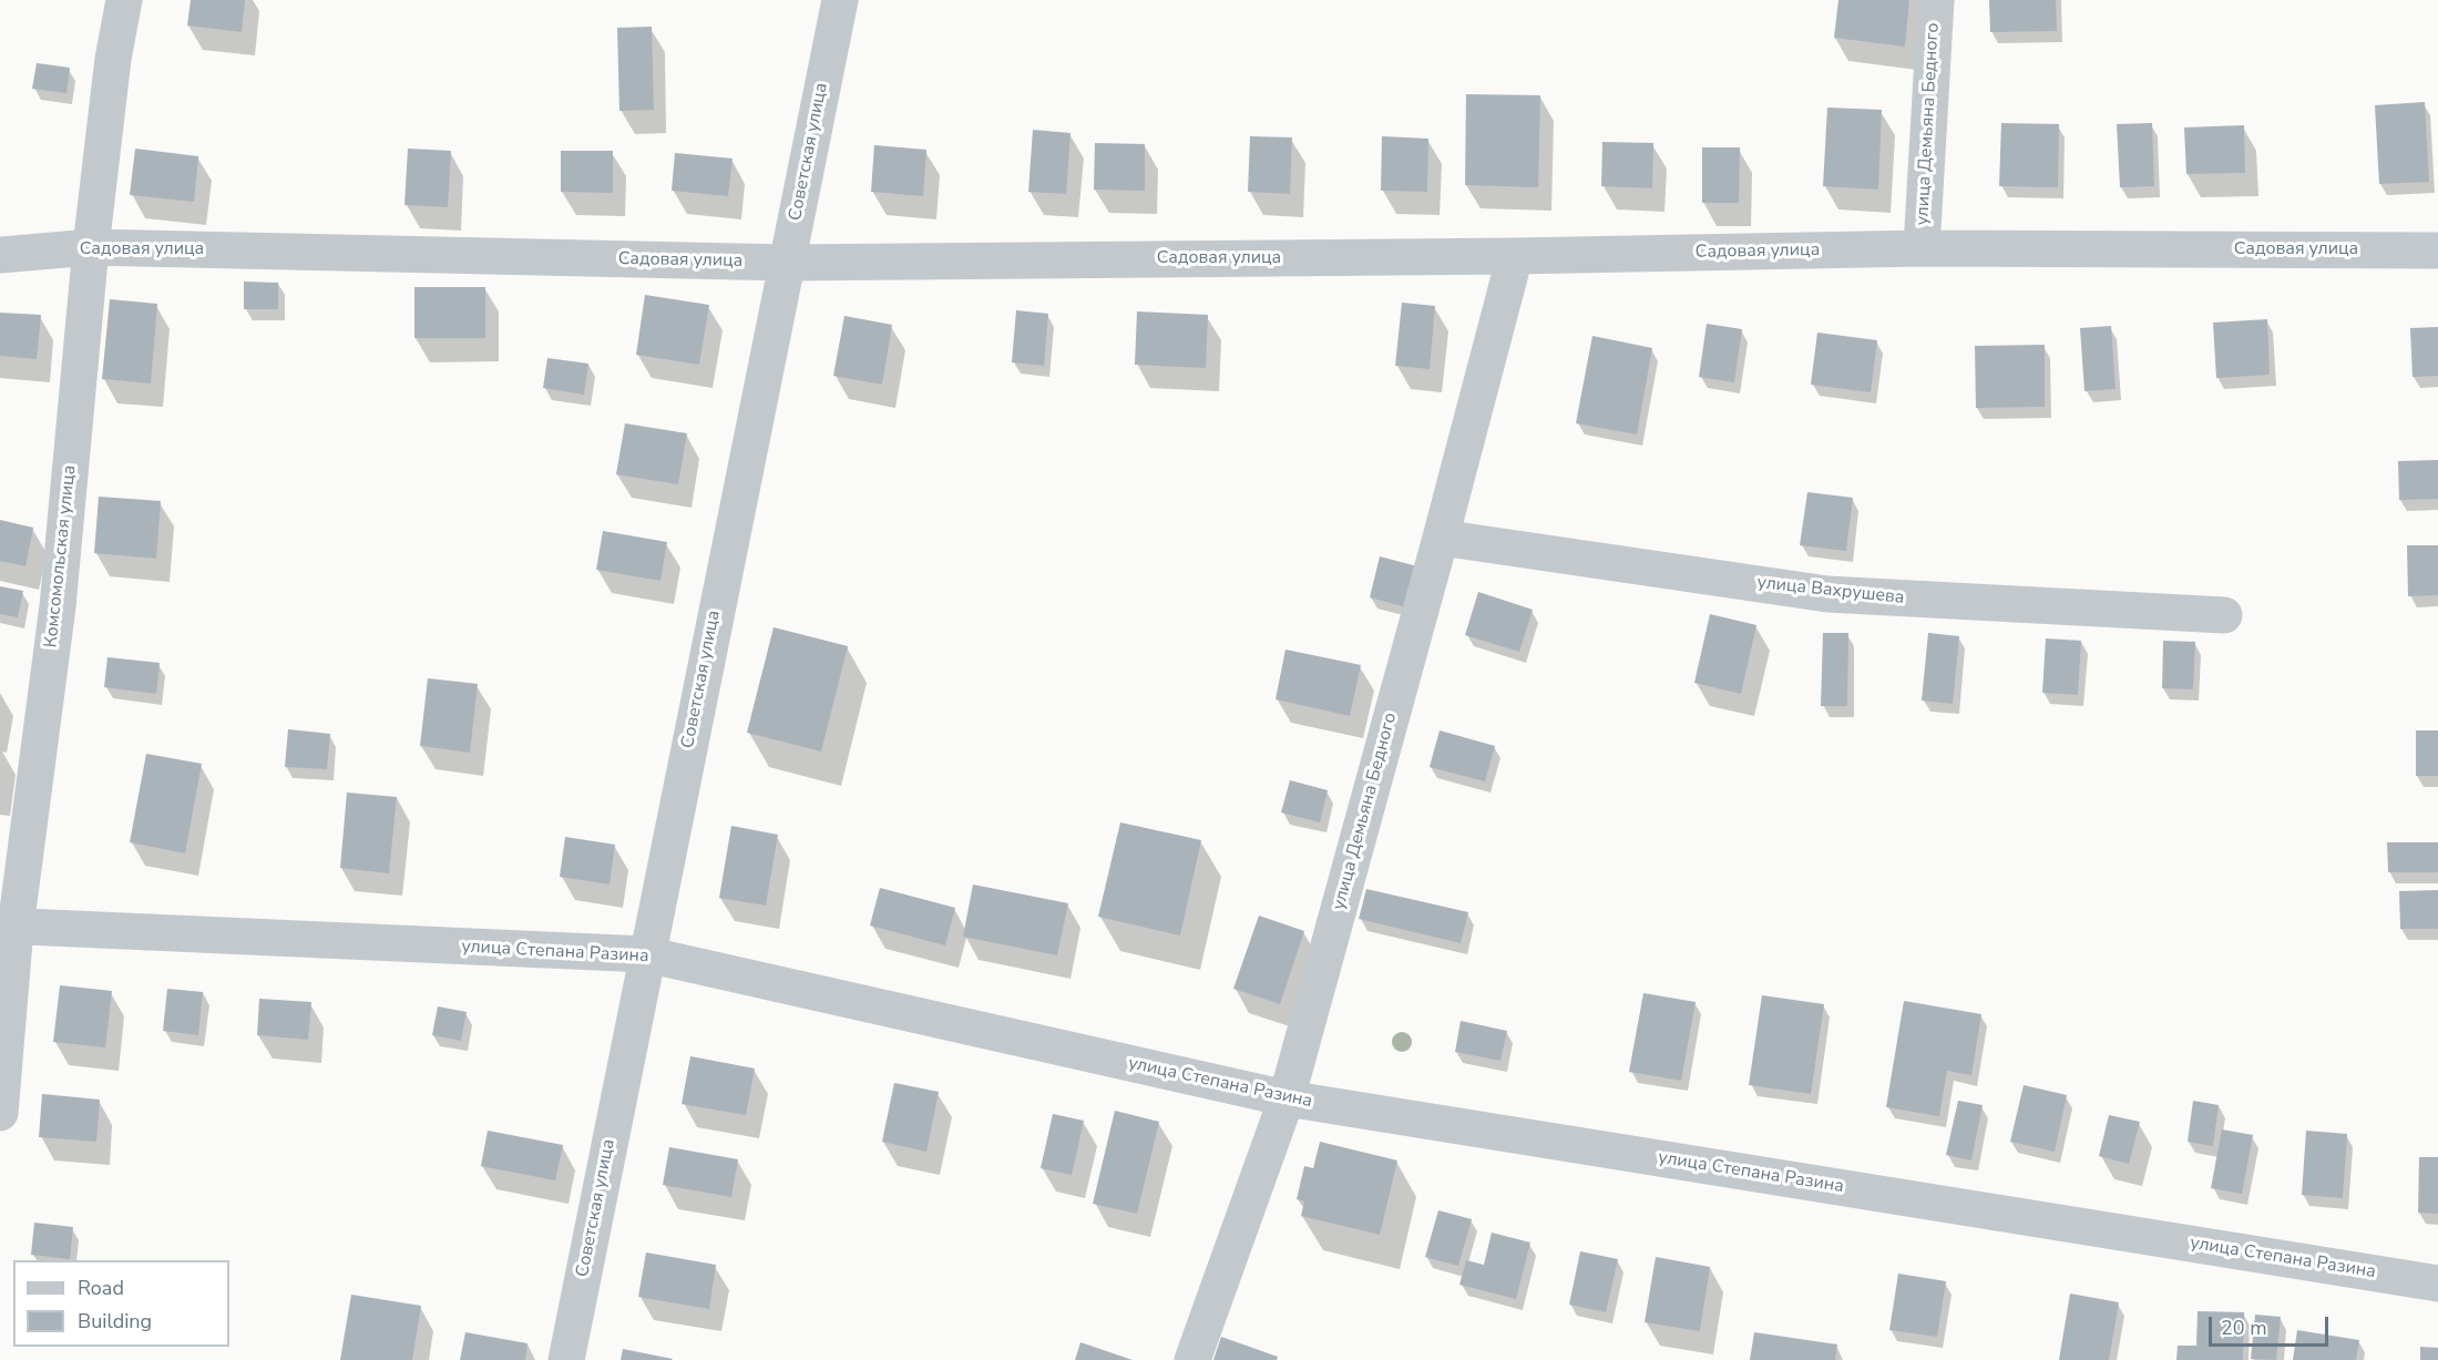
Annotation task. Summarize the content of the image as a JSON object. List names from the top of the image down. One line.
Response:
{"streets":{"street":["улица Демьяна Бедного","Советская улица","Садовая улица","Комсомольская улица","улица Вахрушева","улица Степана Разина"]},"crossings":[["улица Демьяна Бедного","Садовая улица"],["улица Демьяна Бедного","улица Вахрушева"],["улица Демьяна Бедного","улица Степана Разина"],["Советская улица","Садовая улица"],["Советская улица","улица Степана Разина"],["Садовая улица","Комсомольская улица"],["Комсомольская улица","улица Степана Разина"]],"legend":["Road","Building"],"scale_bar":"20 m"}
